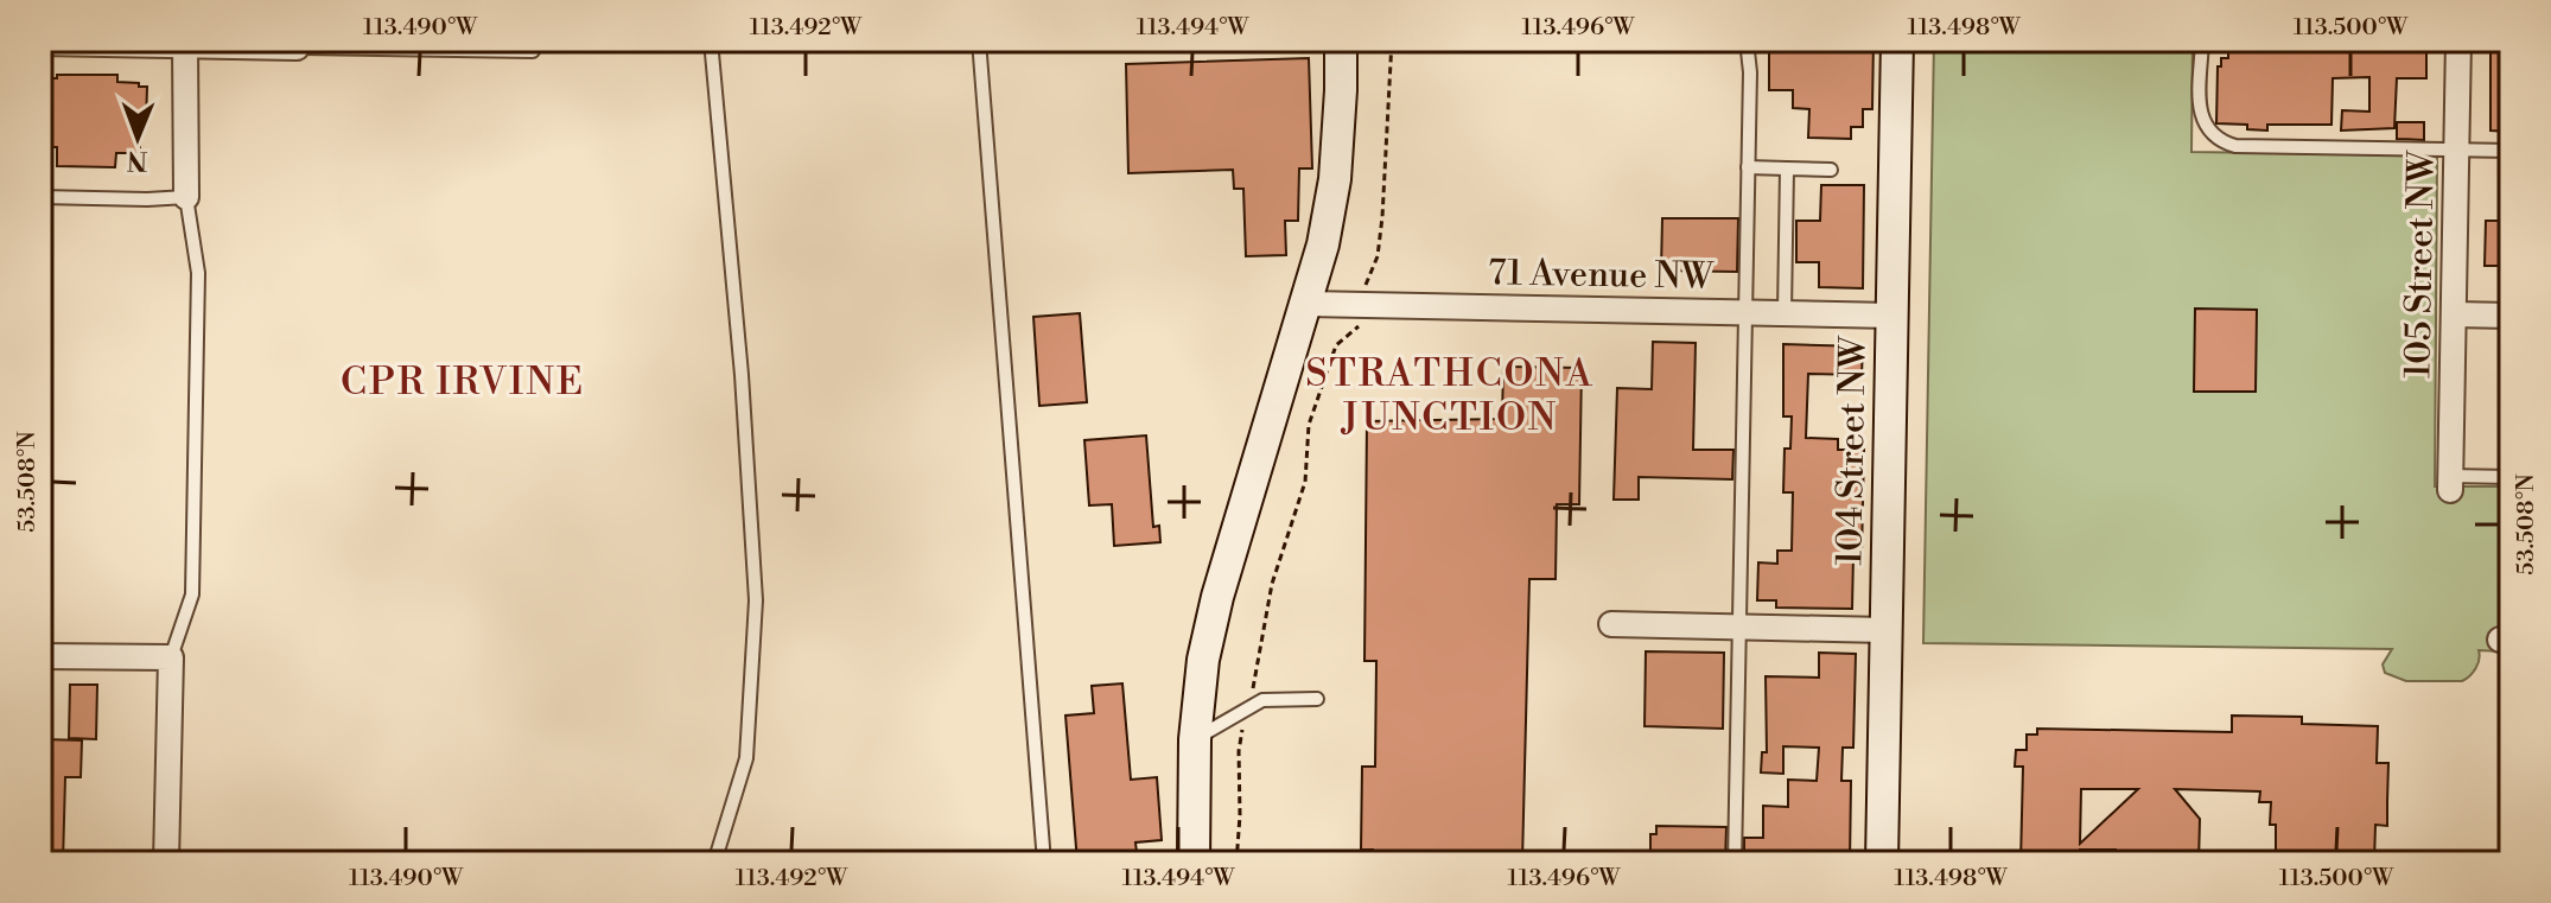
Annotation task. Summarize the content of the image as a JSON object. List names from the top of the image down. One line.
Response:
{"streets":{"main road":["104 Street NW"],"street":["105 Street NW","71 Avenue NW"]},"crossings":[["71 Avenue NW","104 Street NW"]],"districts":["STRATHCONA JUNCTION","CPR IRVINE"],"north":"bottom","coordinates":["113.490°W","113.492°W","113.494°W","113.496°W","113.498°W","113.500°W","53.508°N"]}
